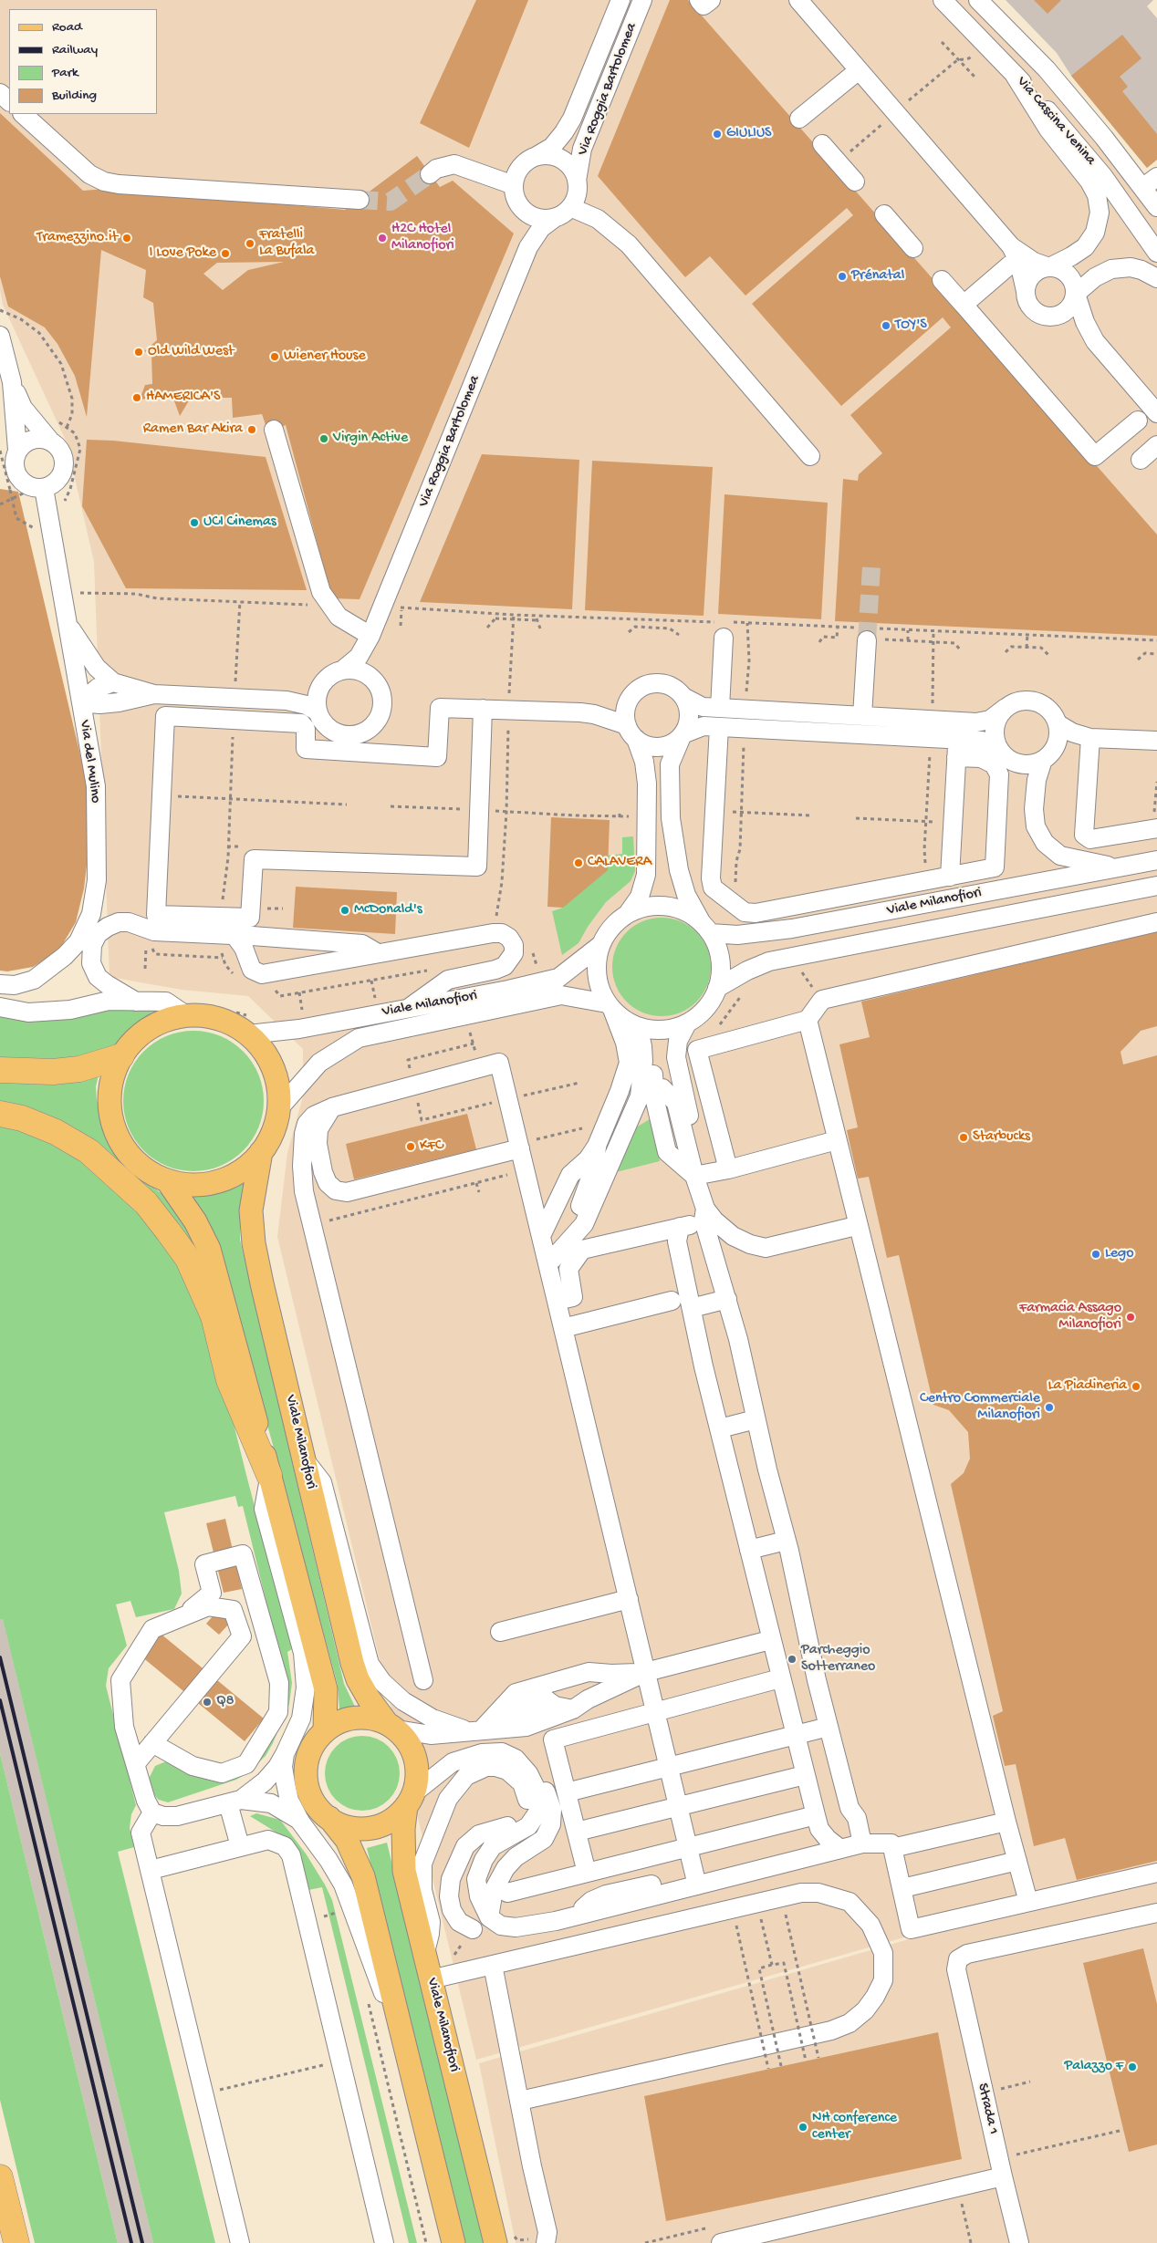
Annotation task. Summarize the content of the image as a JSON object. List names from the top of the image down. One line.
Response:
{"streets":{"main road":["Viale Milanofiori"],"street":["Via Roggia Bartolomea","Via Cascina Venina","Via del Mulino","Strada 1"]},"places":["GIULIUS","Tramezzino.it","H2C Hotel Milanofiori","Fratelli La Bufala","I Love Poke","Prénatal","TOY'S","Old Wild West","Wiener House","HAMERICA'S","Ramen Bar Akira","Virgin Active","UCI Cinemas","CALAVERA","McDonald's","Starbucks","KFC","Lego","Farmacia Assago Milanofiori","La Piadineria","Centro Commerciale Milanofiori","Parcheggio Sotterraneo","Q8","Palazzo F","NH conference center"],"legend":["Road","Railway","Park","Building"]}
